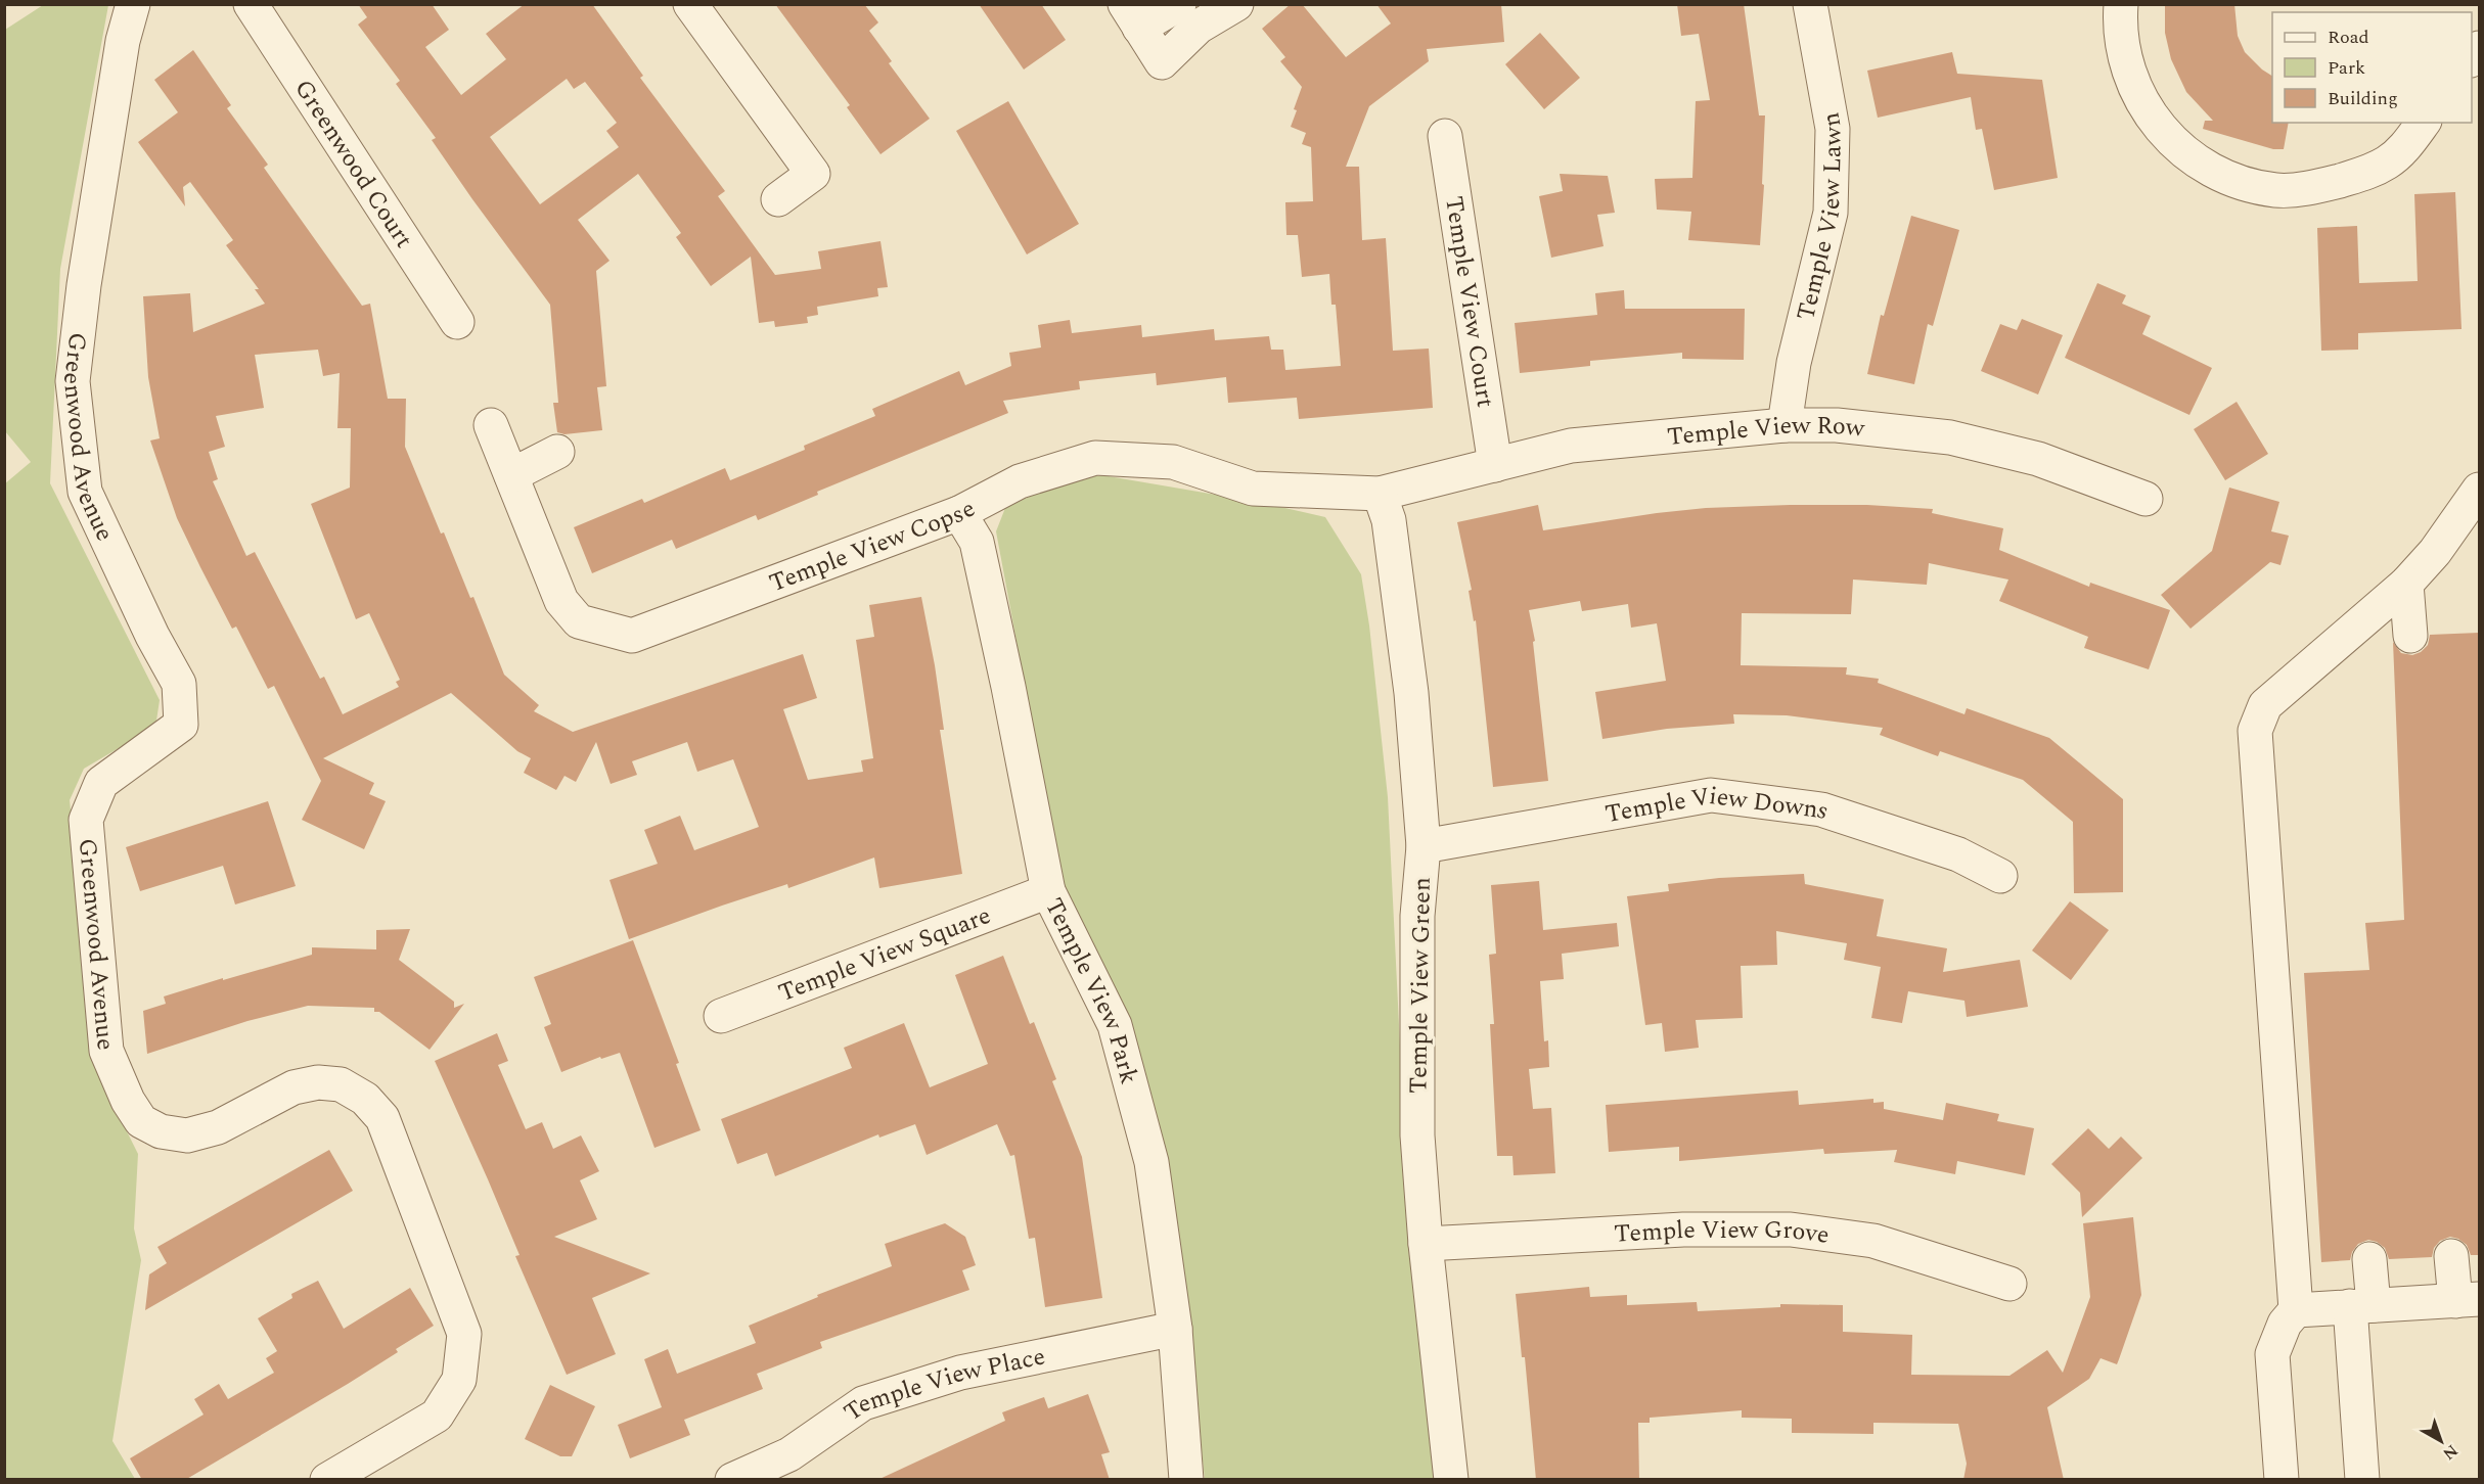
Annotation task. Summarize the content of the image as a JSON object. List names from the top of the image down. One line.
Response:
{"streets":{"street":["Greenwood Court","Temple View Lawn","Temple View Court","Temple View Row","Greenwood Avenue","Temple View Copse","Temple View Downs","Temple View Square","Temple View Green","Temple View Park","Temple View Grove","Temple View Place"]},"crossings":[["Temple View Lawn","Temple View Row"],["Temple View Court","Temple View Row"],["Temple View Row","Temple View Copse"],["Temple View Row","Temple View Green"],["Temple View Copse","Temple View Green"],["Temple View Copse","Temple View Park"],["Temple View Downs","Temple View Green"],["Temple View Square","Temple View Park"],["Temple View Green","Temple View Grove"],["Temple View Park","Temple View Place"]],"legend":["Road","Park","Building"],"north":"bottom right"}
